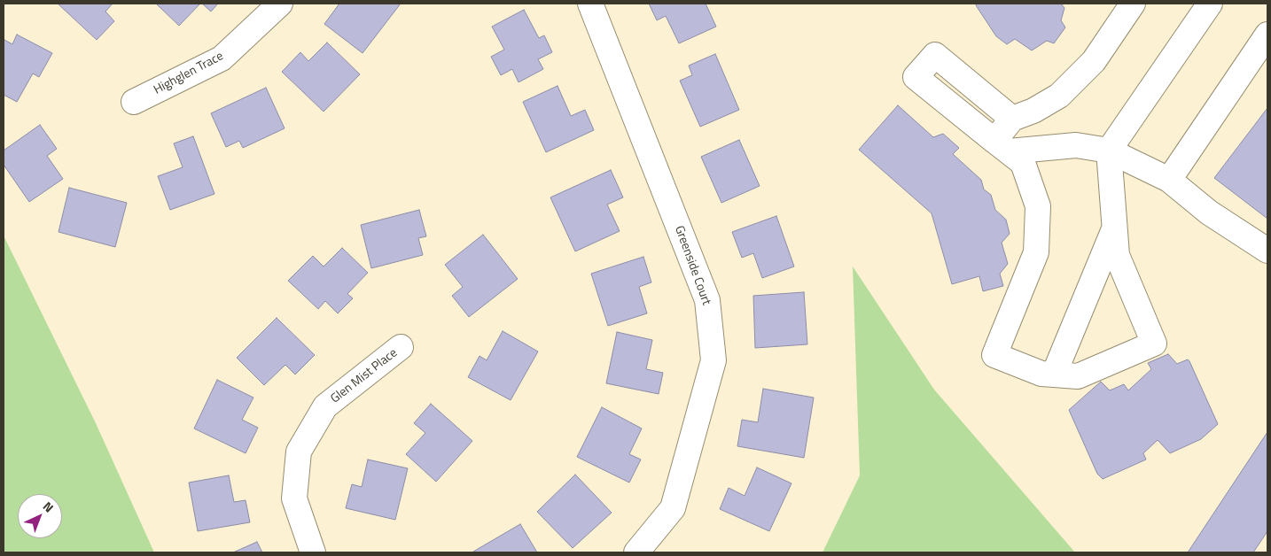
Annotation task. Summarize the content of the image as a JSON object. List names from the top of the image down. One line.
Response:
{"streets":{"street":["Highglen Trace","Greenside Court","Glen Mist Place"]},"north":"top right"}
